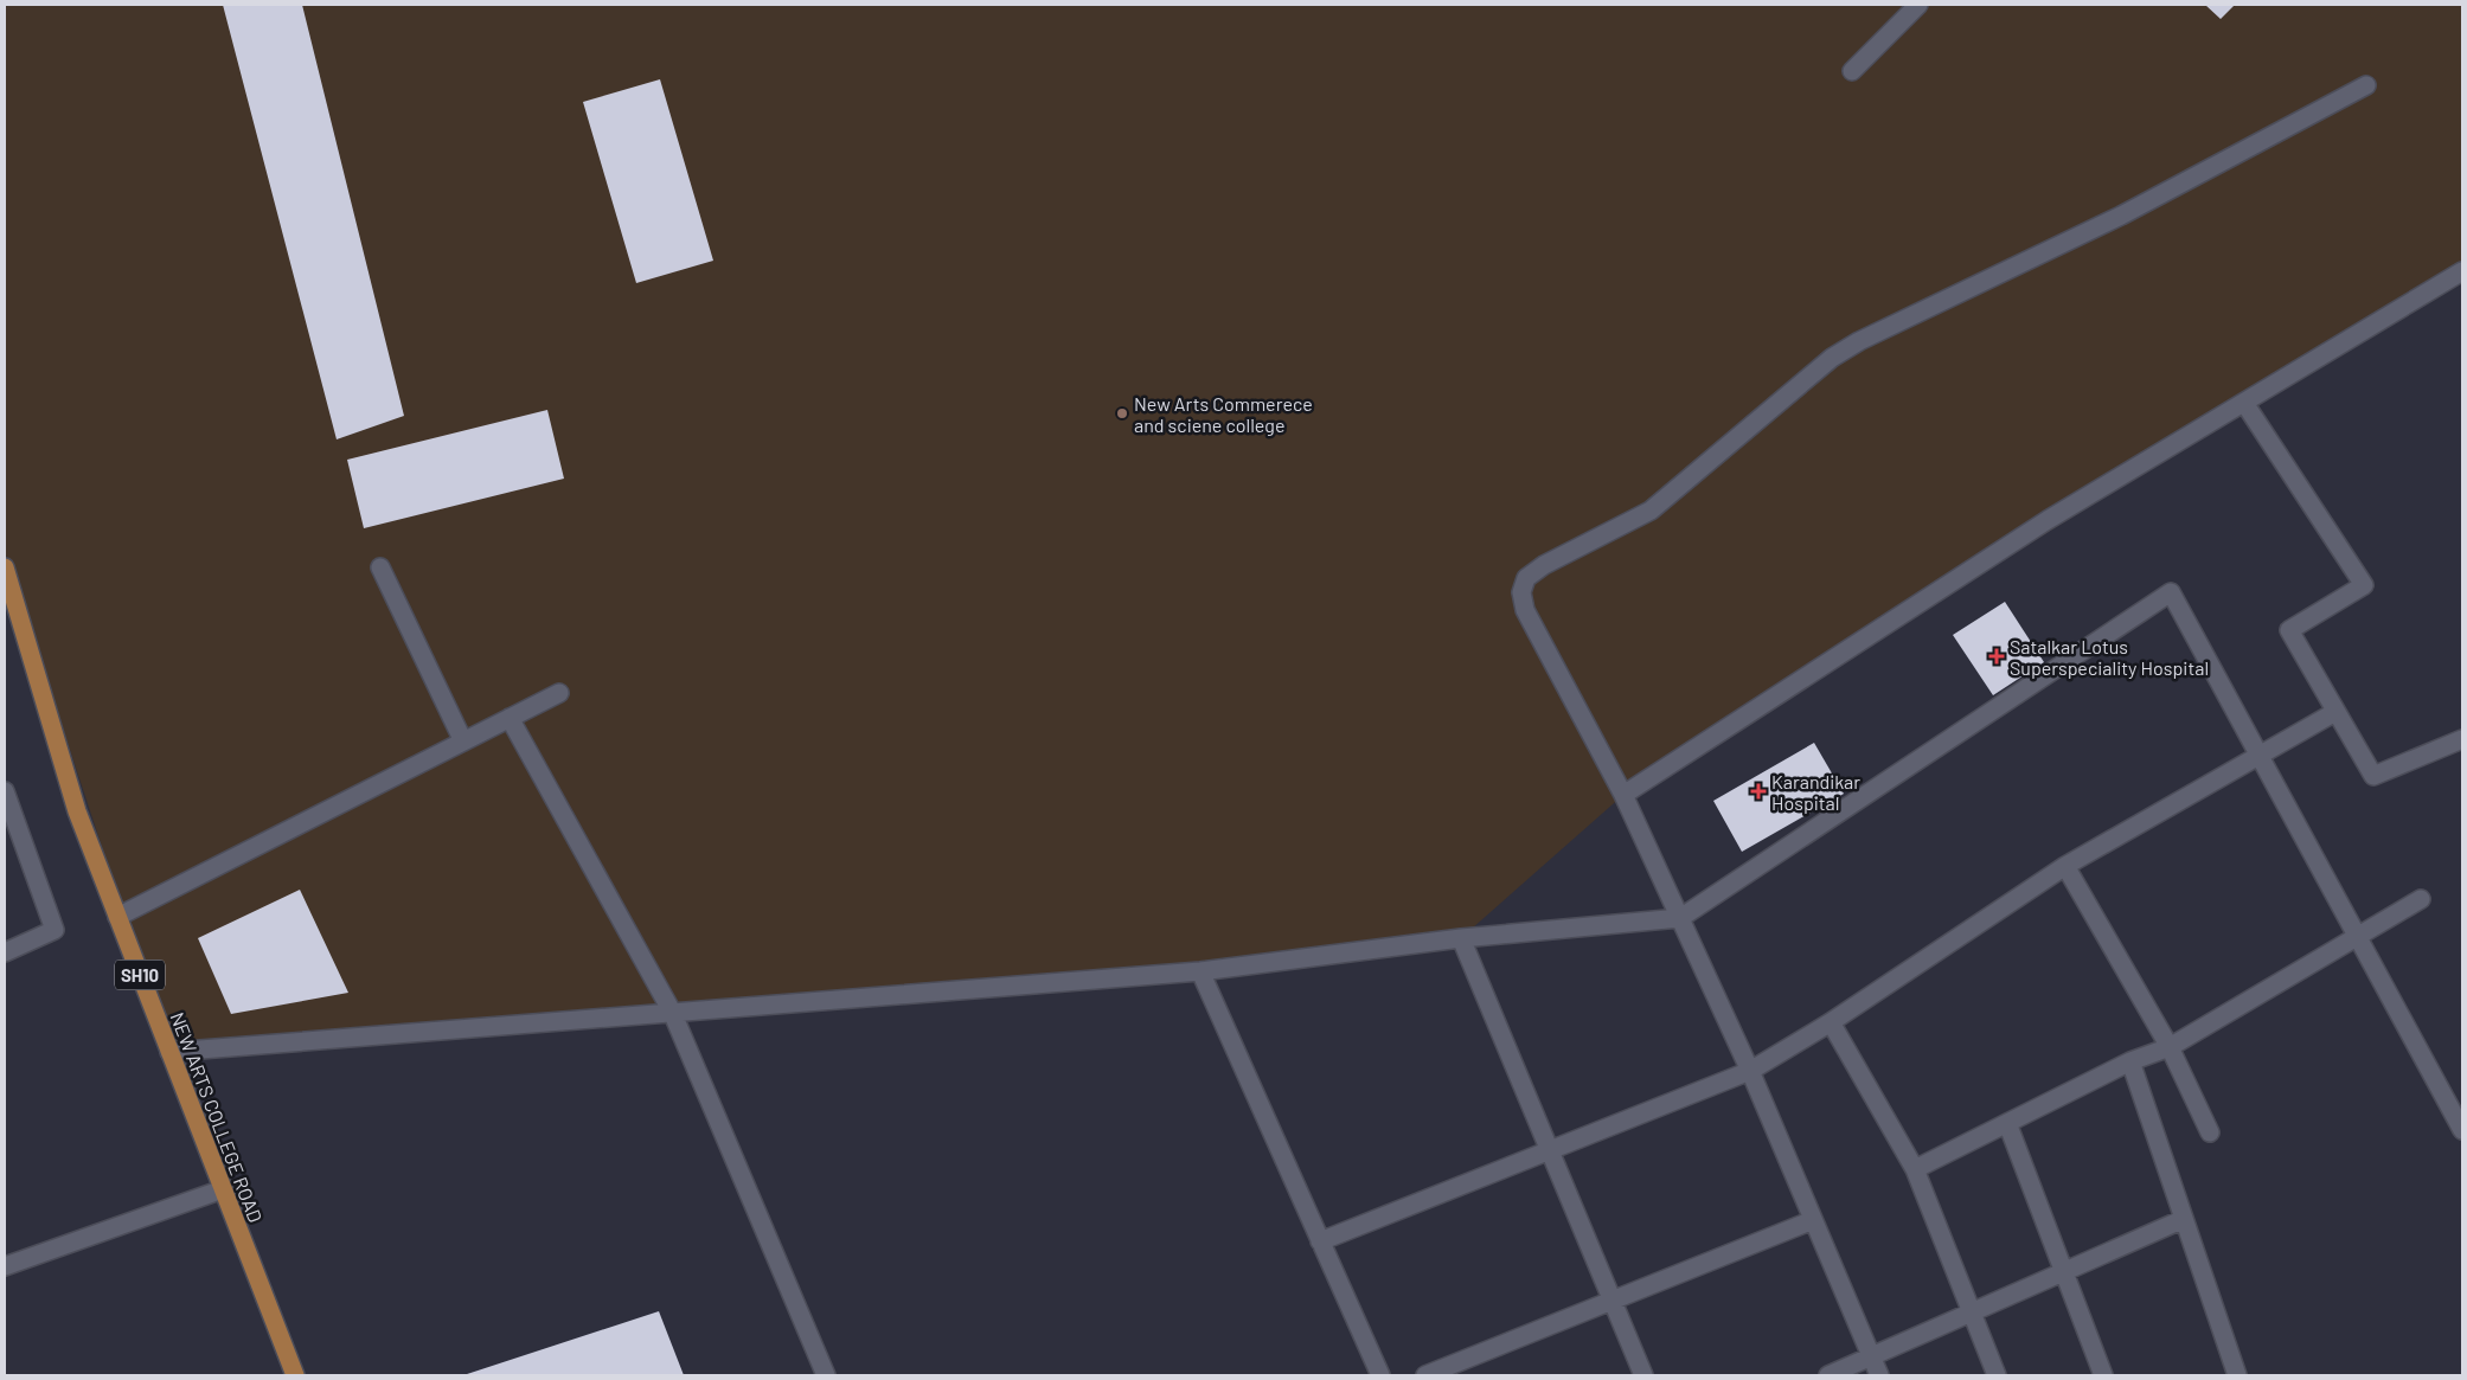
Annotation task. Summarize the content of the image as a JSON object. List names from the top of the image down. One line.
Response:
{"streets":{"main road":["SH10","NEW ARTS COLLEGE ROAD"]},"places":{"other":["New Arts Commerece and sciene college"],"health":["Satalkar Lotus Superspeciality Hospital","Karandikar Hospital"]}}
